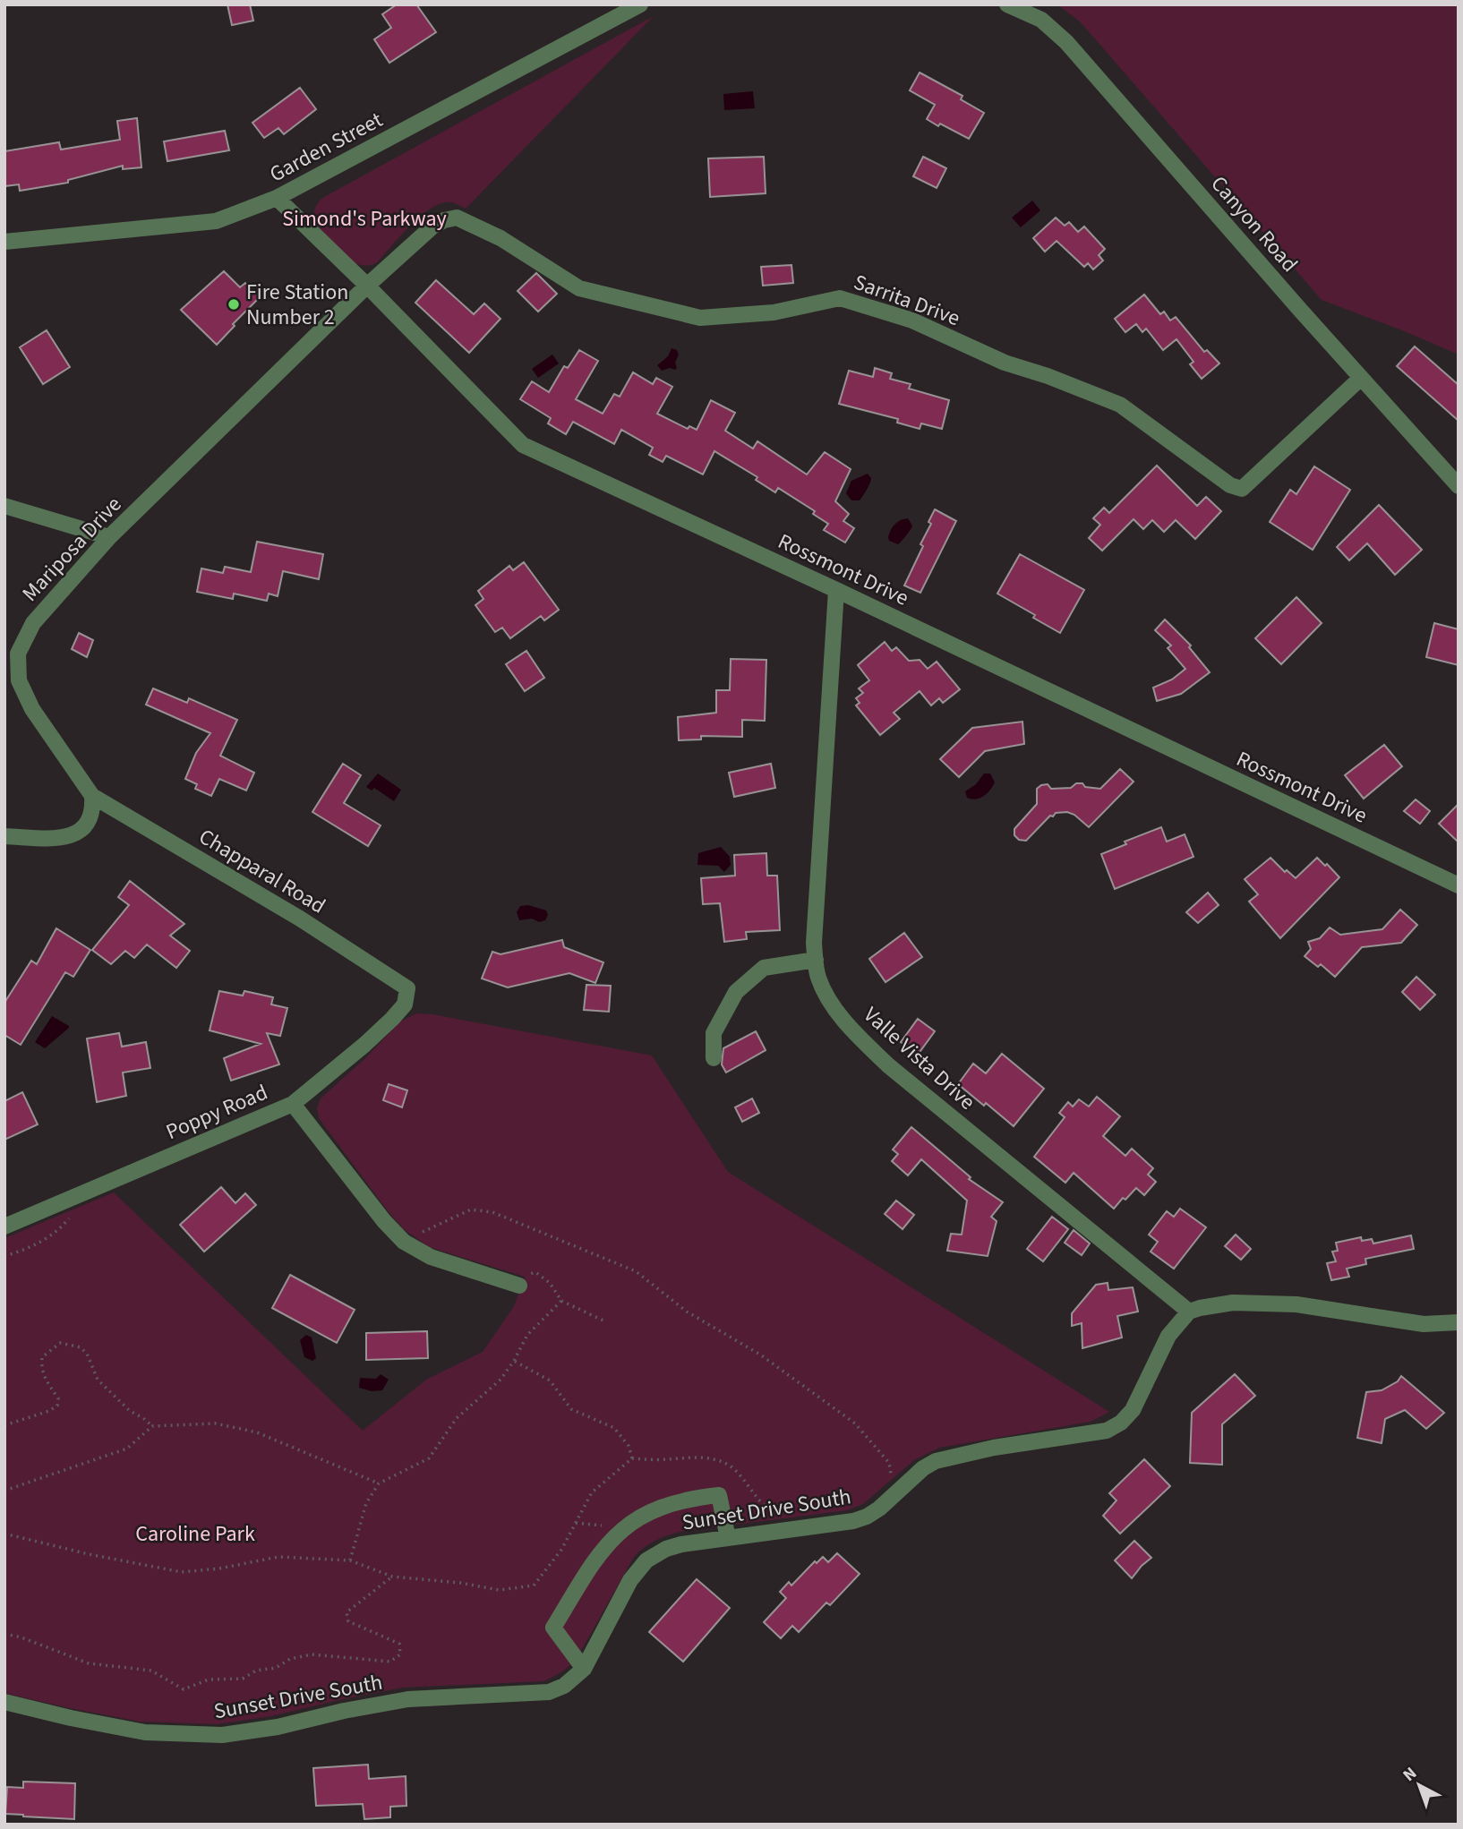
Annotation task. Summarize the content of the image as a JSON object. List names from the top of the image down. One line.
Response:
{"streets":{"street":["Garden Street","Canyon Road","Sarrita Drive","Mariposa Drive","Rossmont Drive","Chapparal Road","Valle Vista Drive","Poppy Road","Sunset Drive South"]},"crossings":[["Garden Street","Rossmont Drive"],["Canyon Road","Sarrita Drive"],["Sarrita Drive","Mariposa Drive"],["Sarrita Drive","Rossmont Drive"],["Mariposa Drive","Rossmont Drive"],["Mariposa Drive","Chapparal Road"],["Rossmont Drive","Valle Vista Drive"],["Chapparal Road","Poppy Road"],["Valle Vista Drive","Sunset Drive South"]],"parks":["Simond's Parkway","Caroline Park"],"places":["Fire Station Number 2"],"north":"top left"}
